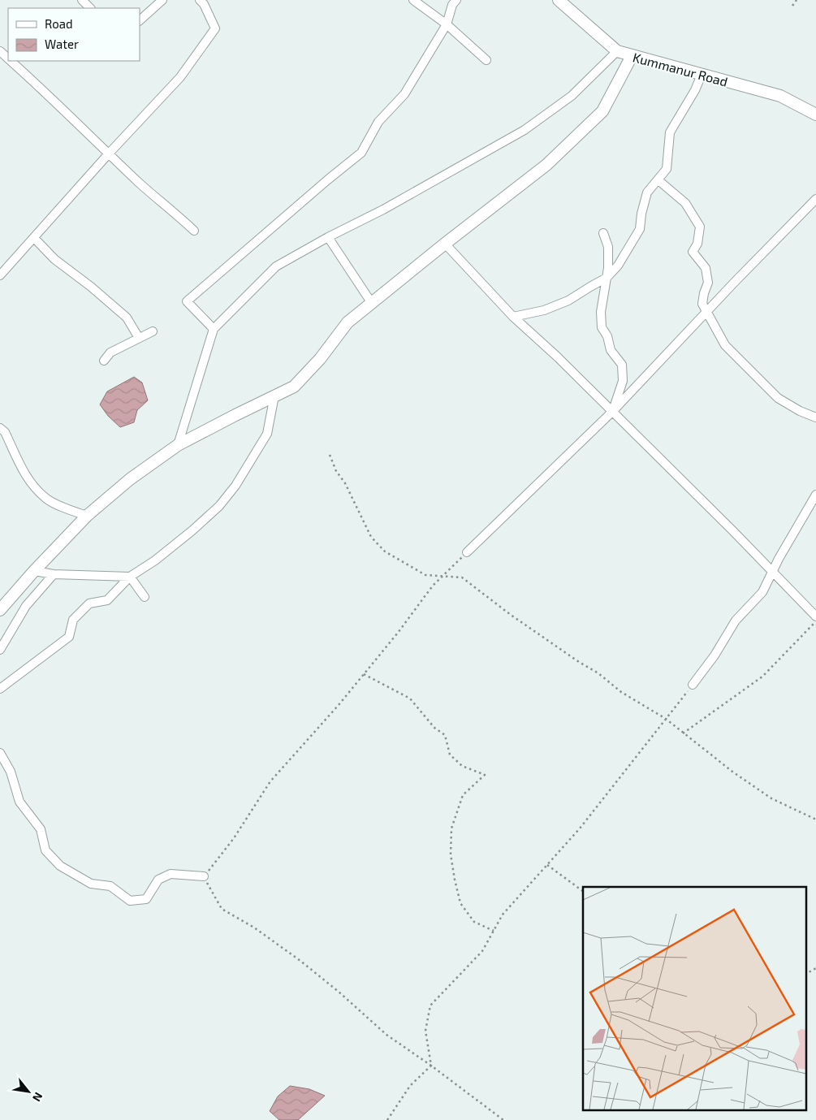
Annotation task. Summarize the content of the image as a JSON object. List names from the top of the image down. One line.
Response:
{"streets":{"street":["Kummanur Road"]},"legend":["Road","Water"],"north":"bottom right"}
